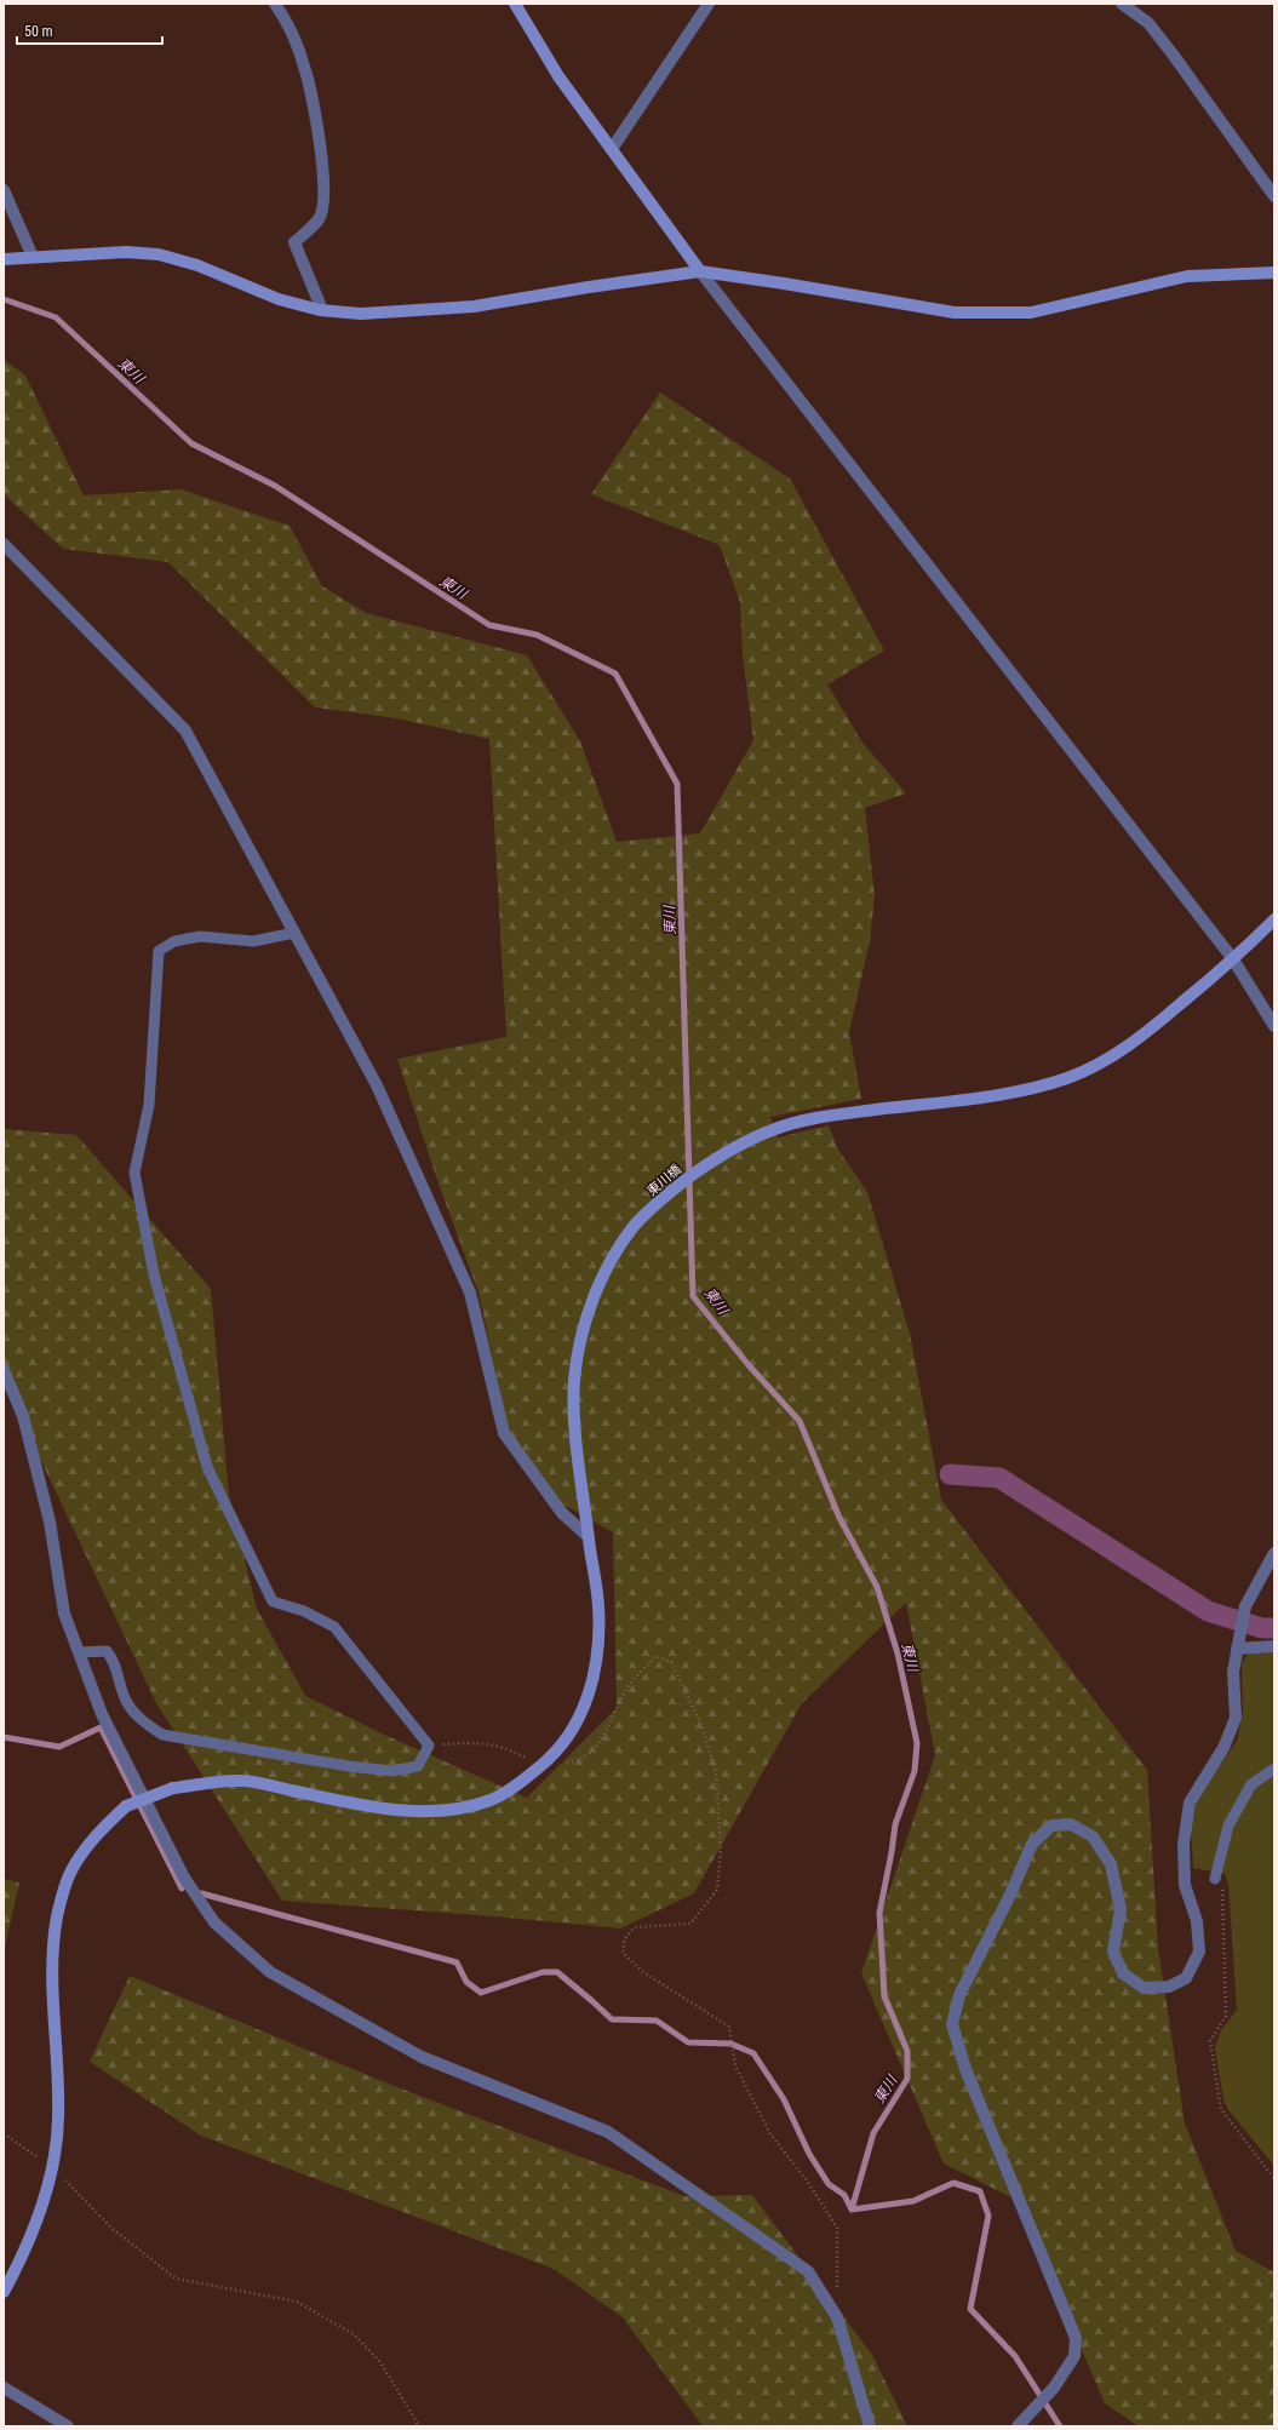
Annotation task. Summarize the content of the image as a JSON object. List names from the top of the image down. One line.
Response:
{"streets":{"street":["東川橋"]},"water":["東川"],"scale_bar":"50 m"}
